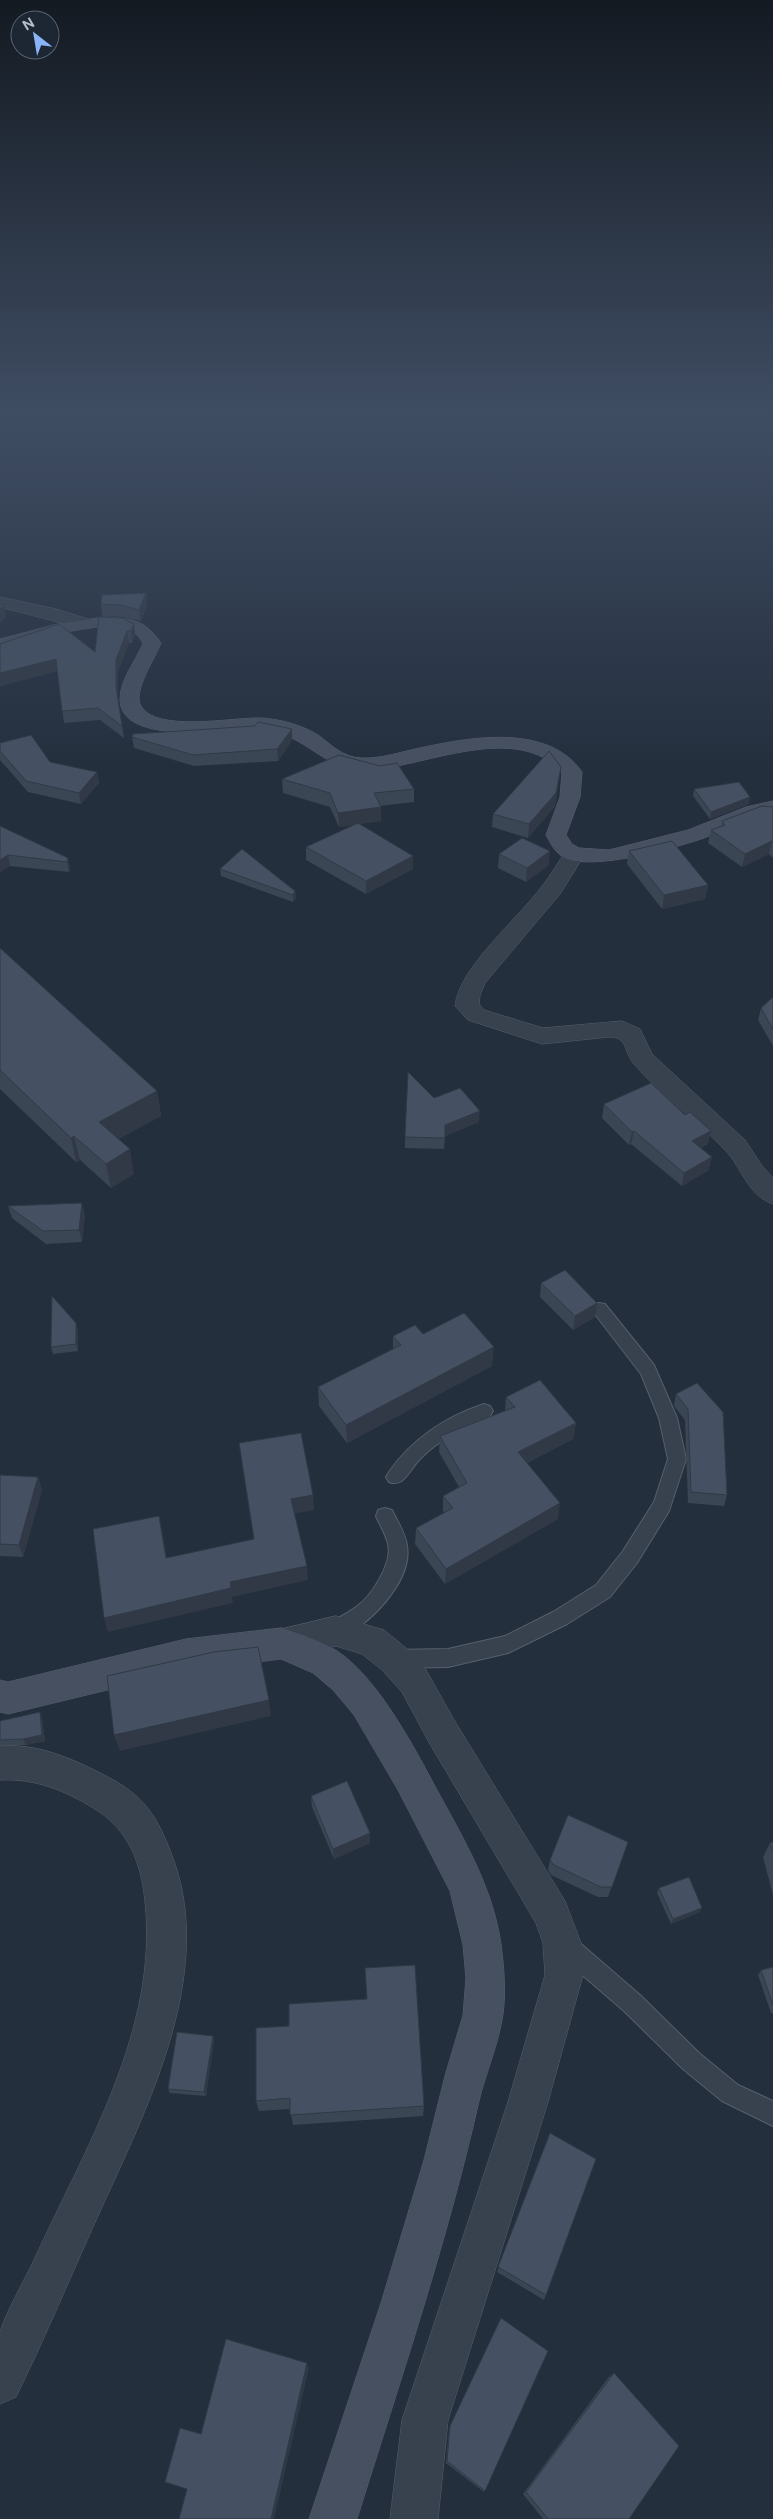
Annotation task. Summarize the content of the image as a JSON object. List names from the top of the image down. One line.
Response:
{"north":"top left"}
